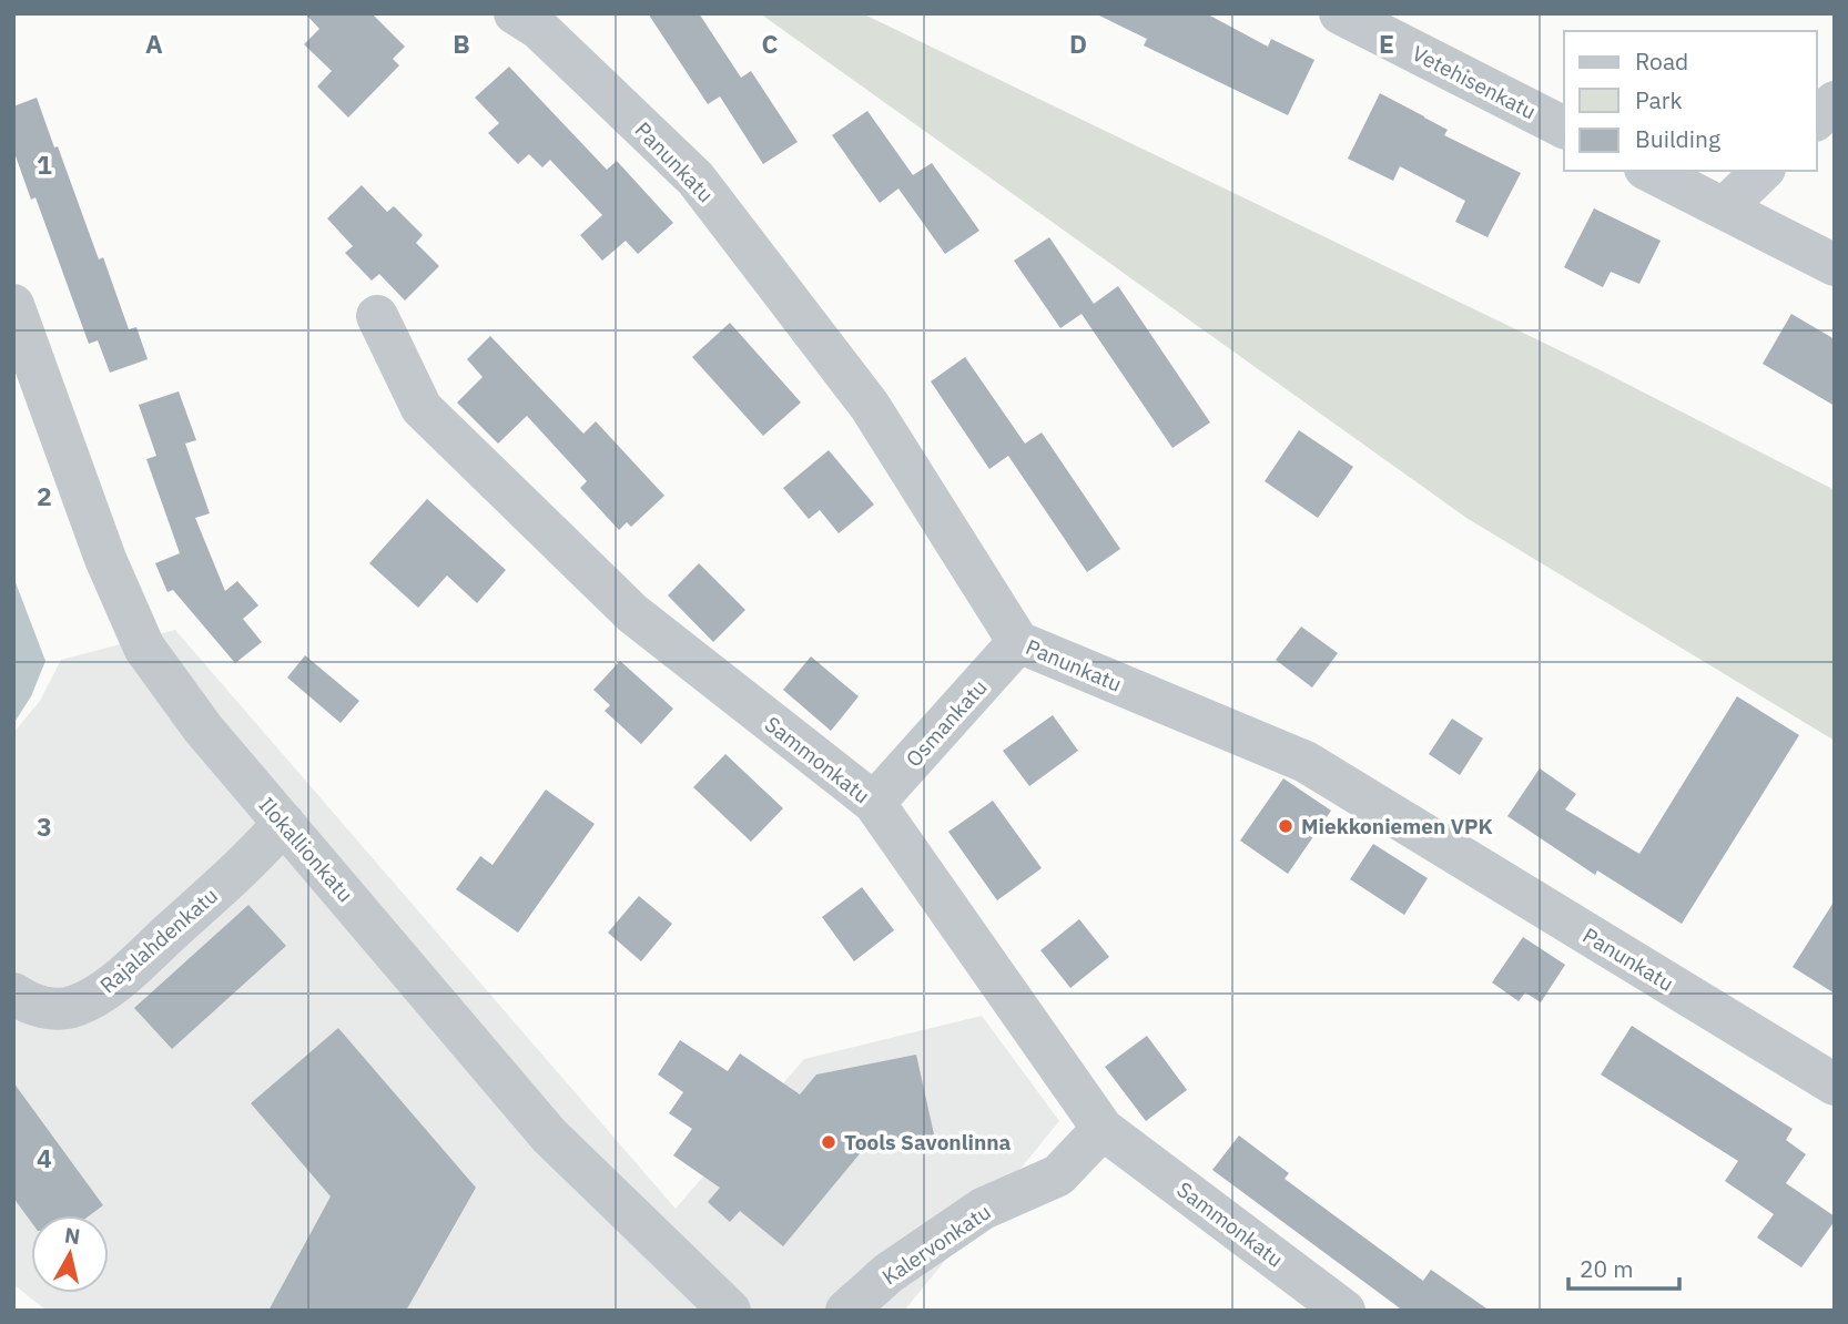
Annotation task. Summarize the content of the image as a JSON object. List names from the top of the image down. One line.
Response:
{"streets":{"street":["Vetehisenkatu","Panunkatu","Osmankatu","Sammonkatu","Ilokallionkatu","Rajalahdenkatu","Kalervonkatu"]},"crossings":[["Panunkatu","Osmankatu"],["Osmankatu","Sammonkatu"],["Sammonkatu","Kalervonkatu"],["Ilokallionkatu","Rajalahdenkatu"]],"places":["Miekkoniemen VPK","Tools Savonlinna"],"legend":["Road","Park","Building"],"scale_bar":"20 m","north":"top","grid":{"columns":["A","B","C","D","E"],"rows":["1","2","3","4"]}}
